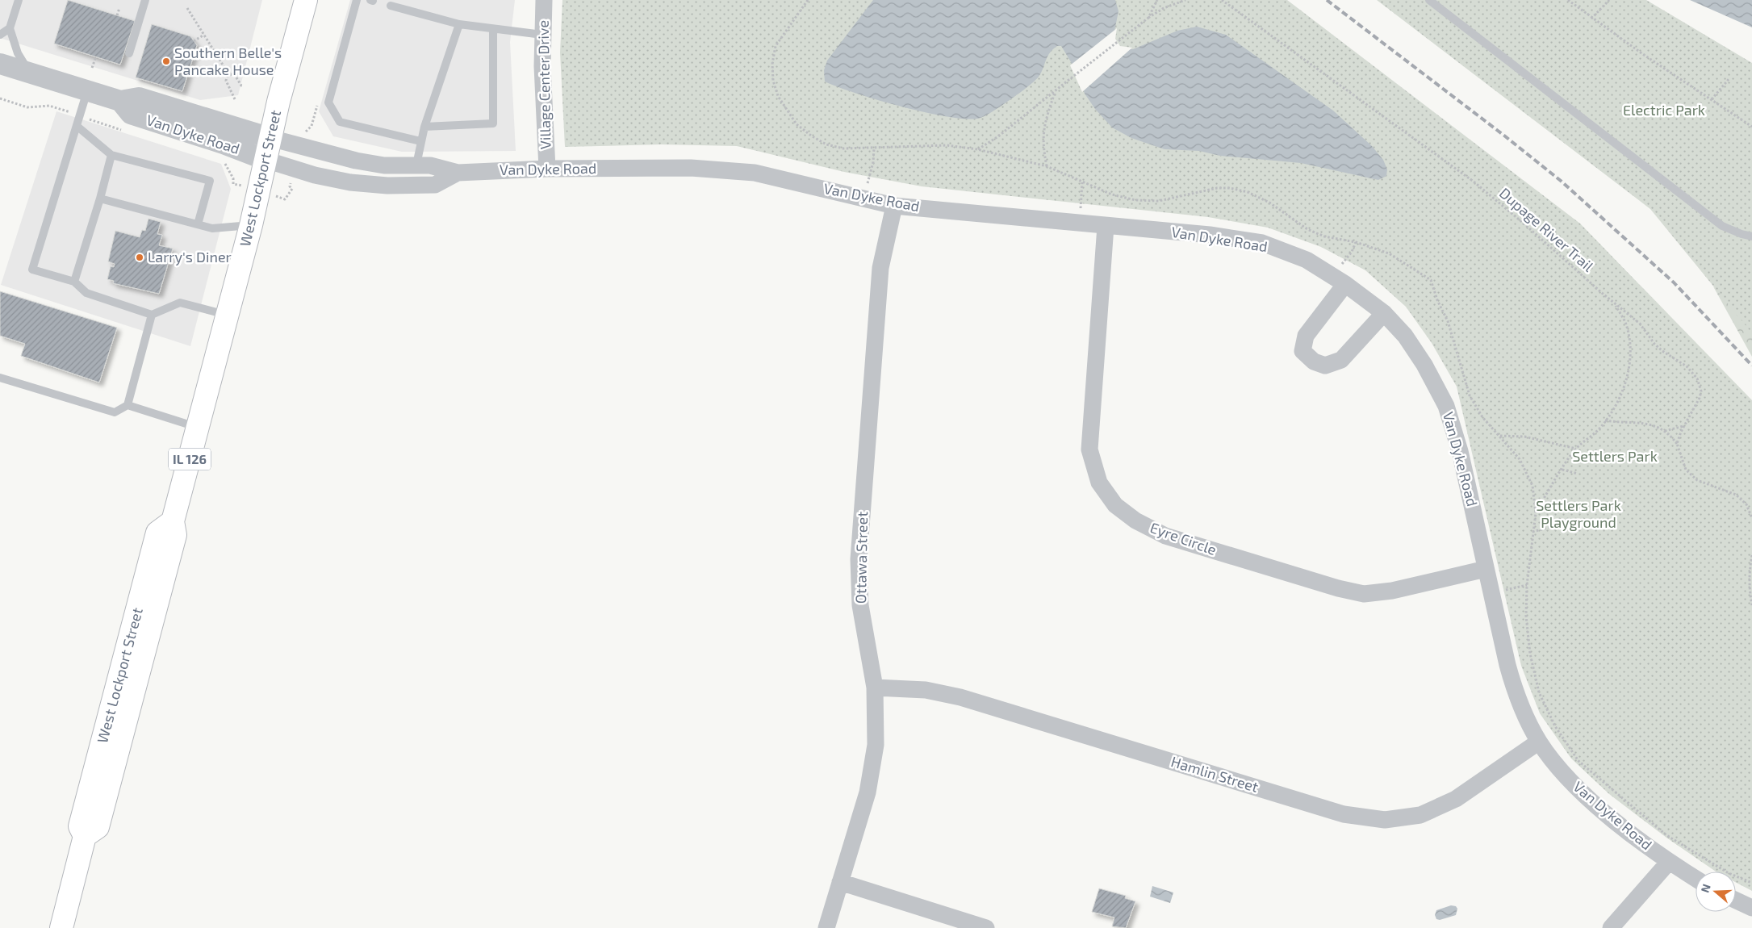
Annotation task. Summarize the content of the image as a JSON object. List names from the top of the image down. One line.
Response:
{"streets":{"main road":["West Lockport Street","IL 126"],"street":["Village Center Drive","Van Dyke Road","Eyre Circle","Ottawa Street","Hamlin Street"],"path":["Dupage River Trail"]},"crossings":[["Village Center Drive","Van Dyke Road"],["Van Dyke Road","West Lockport Street"],["Van Dyke Road","Eyre Circle"],["Van Dyke Road","Ottawa Street"],["Van Dyke Road","Hamlin Street"],["Ottawa Street","Hamlin Street"]],"parks":["Electric Park","Settlers Park","Settlers Park Playground"],"places":["Southern Belle's Pancake House","Larry's Diner"],"north":"left"}
